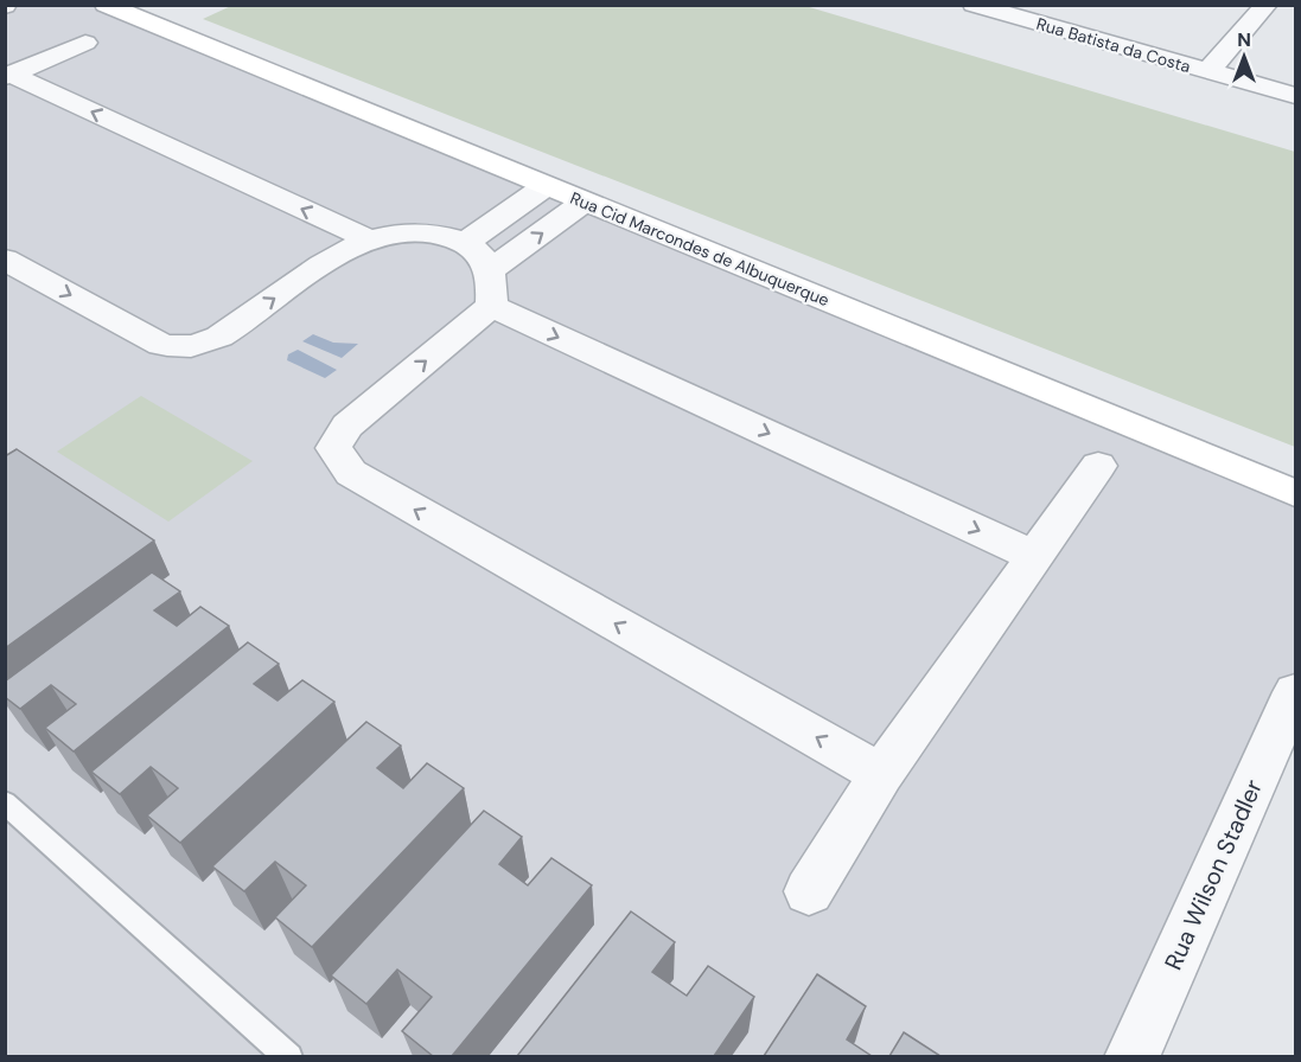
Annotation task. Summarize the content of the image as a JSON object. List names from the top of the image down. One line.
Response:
{"streets":{"street":["Rua Batista da Costa","Rua Cid Marcondes de Albuquerque","Rua Wilson Stadler"]},"north":"top"}
